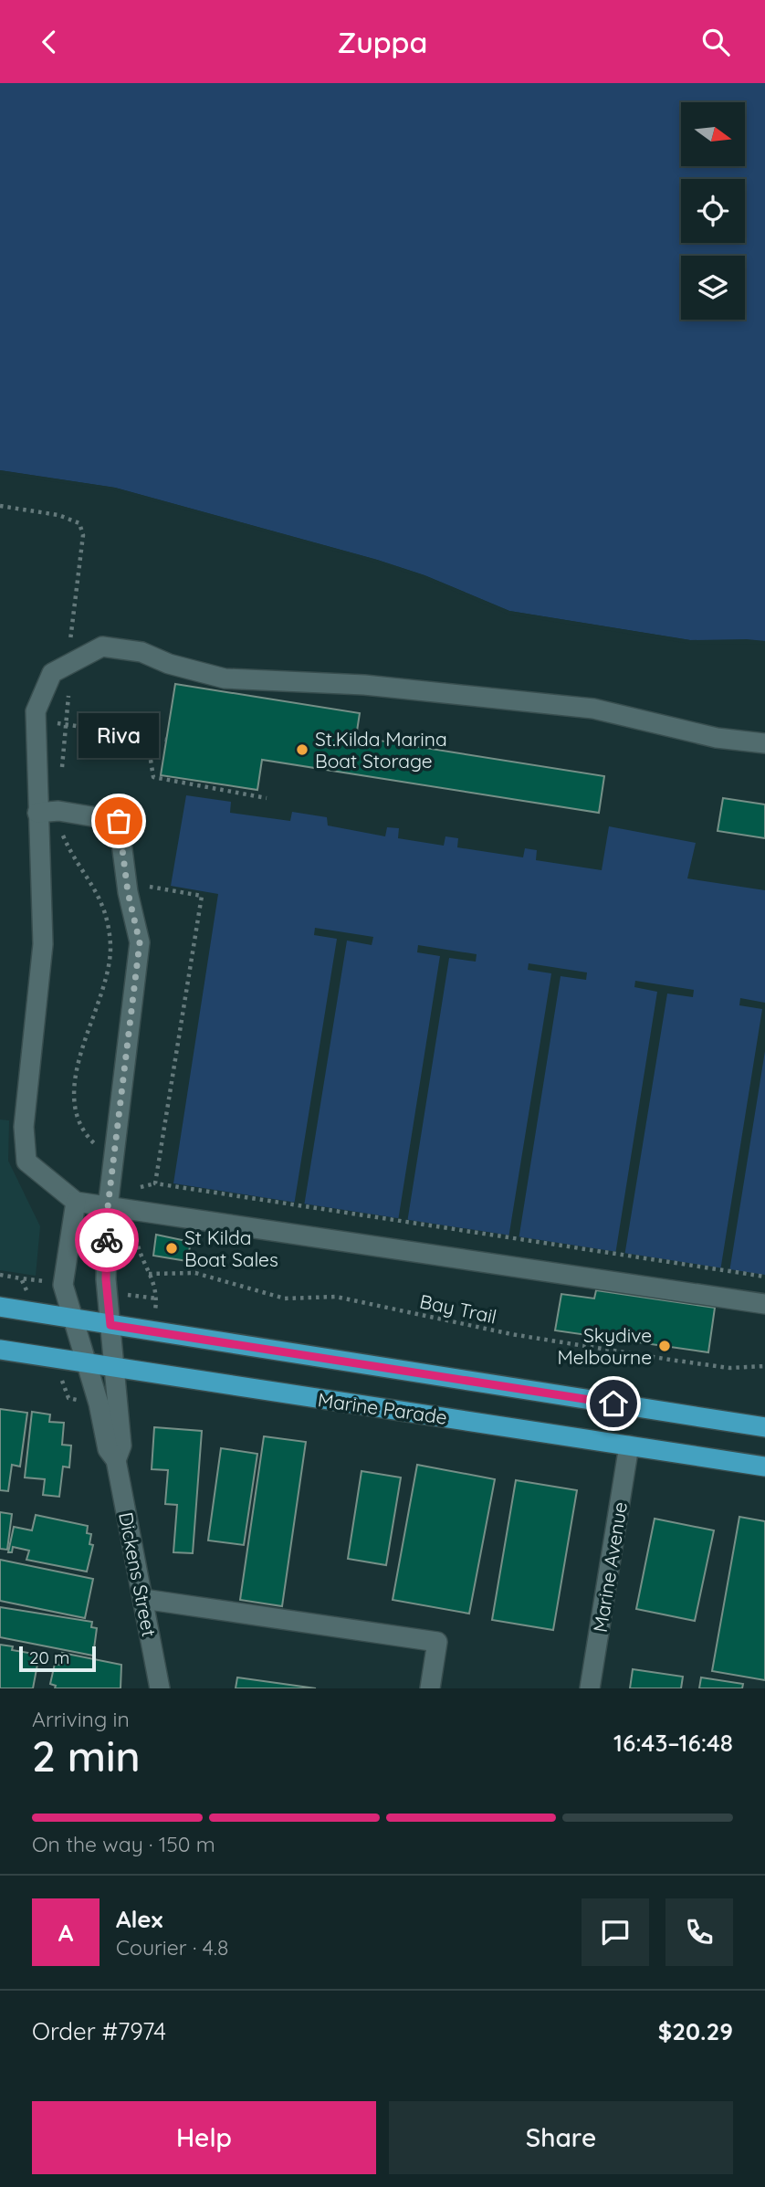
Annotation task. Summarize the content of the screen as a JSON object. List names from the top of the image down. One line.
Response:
{"streets":{"main road":["Marine Parade"],"street":["Marine Avenue","Dickens Street"],"path":["Bay Trail"]},"crossings":[["Marine Parade","Marine Avenue"],["Marine Parade","Dickens Street"]],"places":["St.Kilda Marina Boat Storage","Riva","St Kilda Boat Sales","Skydive Melbourne"],"scale_bar":"20 m","north":"right","page":{"header":"Zuppa","bubble":"Riva","scale":"20 m","heading":["2 min","Arriving in","16:43–16:48"],"panel":["Alex","Courier · 4.8","Order #7974","$20.29"],"bar":"On the way · 150 m","round":"A","buttons":["Help","Share"]}}
